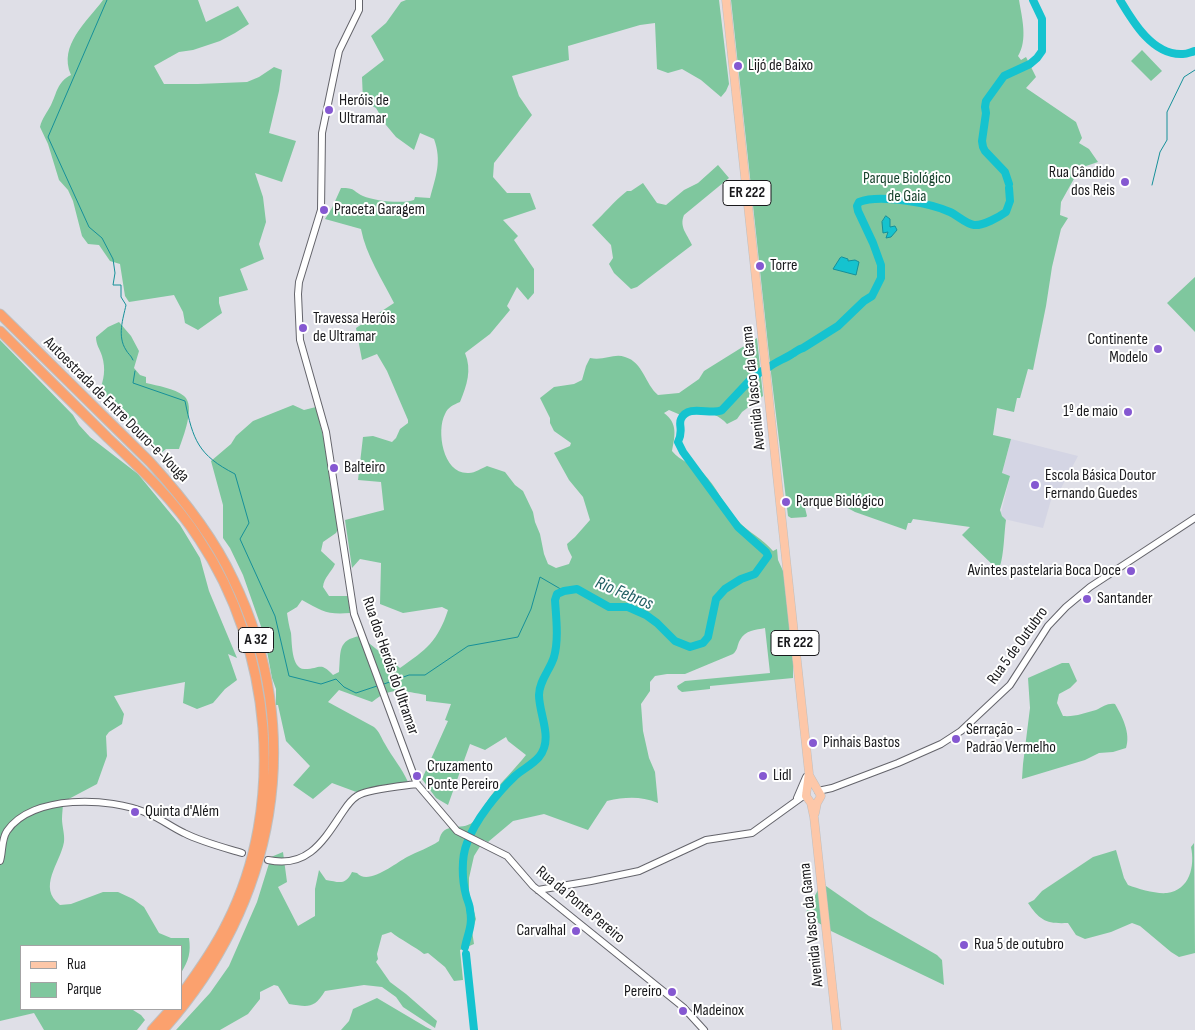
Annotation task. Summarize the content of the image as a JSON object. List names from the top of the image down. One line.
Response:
{"streets":{"highway":["Autoestrada de Entre Douro-e-Vouga","A 32"],"main road":["ER 222","Avenida Vasco da Gama"],"street":["Rua 5 de Outubro","Rua dos Heróis do Ultramar","Rua da Ponte Pereiro"]},"crossings":[["Avenida Vasco da Gama","Rua 5 de Outubro"],["Rua 5 de Outubro","Rua da Ponte Pereiro"],["Rua dos Heróis do Ultramar","Rua da Ponte Pereiro"]],"water":["Rio Febros"],"parks":["Parque Biológico de Gaia"],"places":["Lijó de Baixo","Heróis de Ultramar","Rua Cândido dos Reis","Praceta Garagem","Torre","Travessa Heróis de Ultramar","Continente Modelo","1º de maio","Balteiro","Escola Básica Doutor Fernando Guedes","Parque Biológico","Avintes pastelaria Boca Doce","Santander","Serração - Padrão Vermelho","Pinhais Bastos","Cruzamento Ponte Pereiro","Lidl","Quinta d'Além","Carvalhal","Rua 5 de outubro","Pereiro","Madeinox"],"legend":["Rua","Parque"]}
